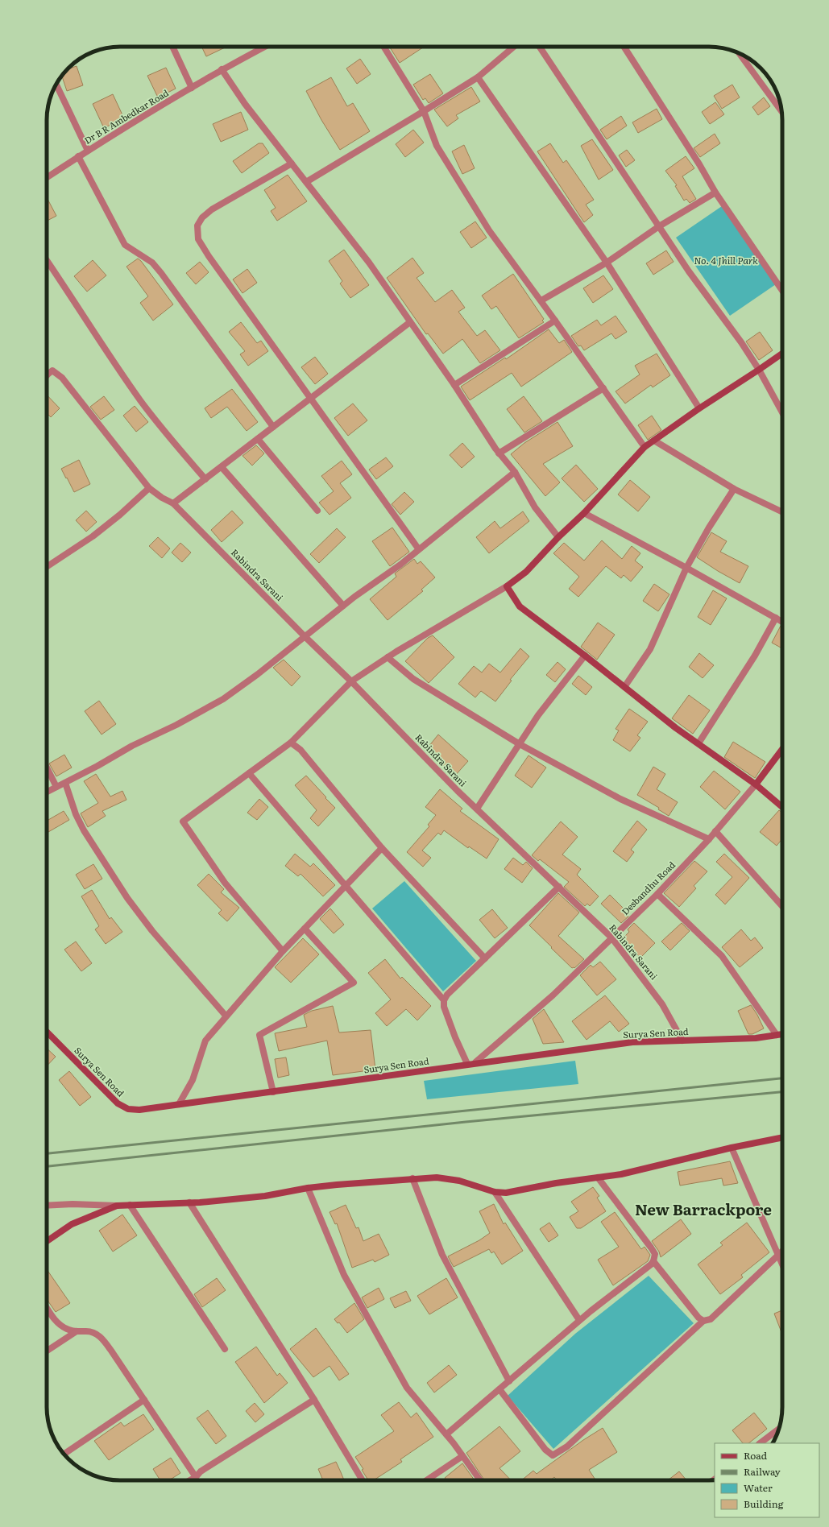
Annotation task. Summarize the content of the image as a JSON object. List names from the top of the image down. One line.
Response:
{"streets":{"street":["Dr B R Ambedkar Road","Rabindra Sarani","Desbandhu Road","Surya Sen Road"]},"crossings":[["Rabindra Sarani","Desbandhu Road"],["Rabindra Sarani","Surya Sen Road"],["Desbandhu Road","Surya Sen Road"]],"districts":["New Barrackpore"],"water":["No. 4 Jhill Park"],"legend":["Road","Railway","Water","Building"]}
